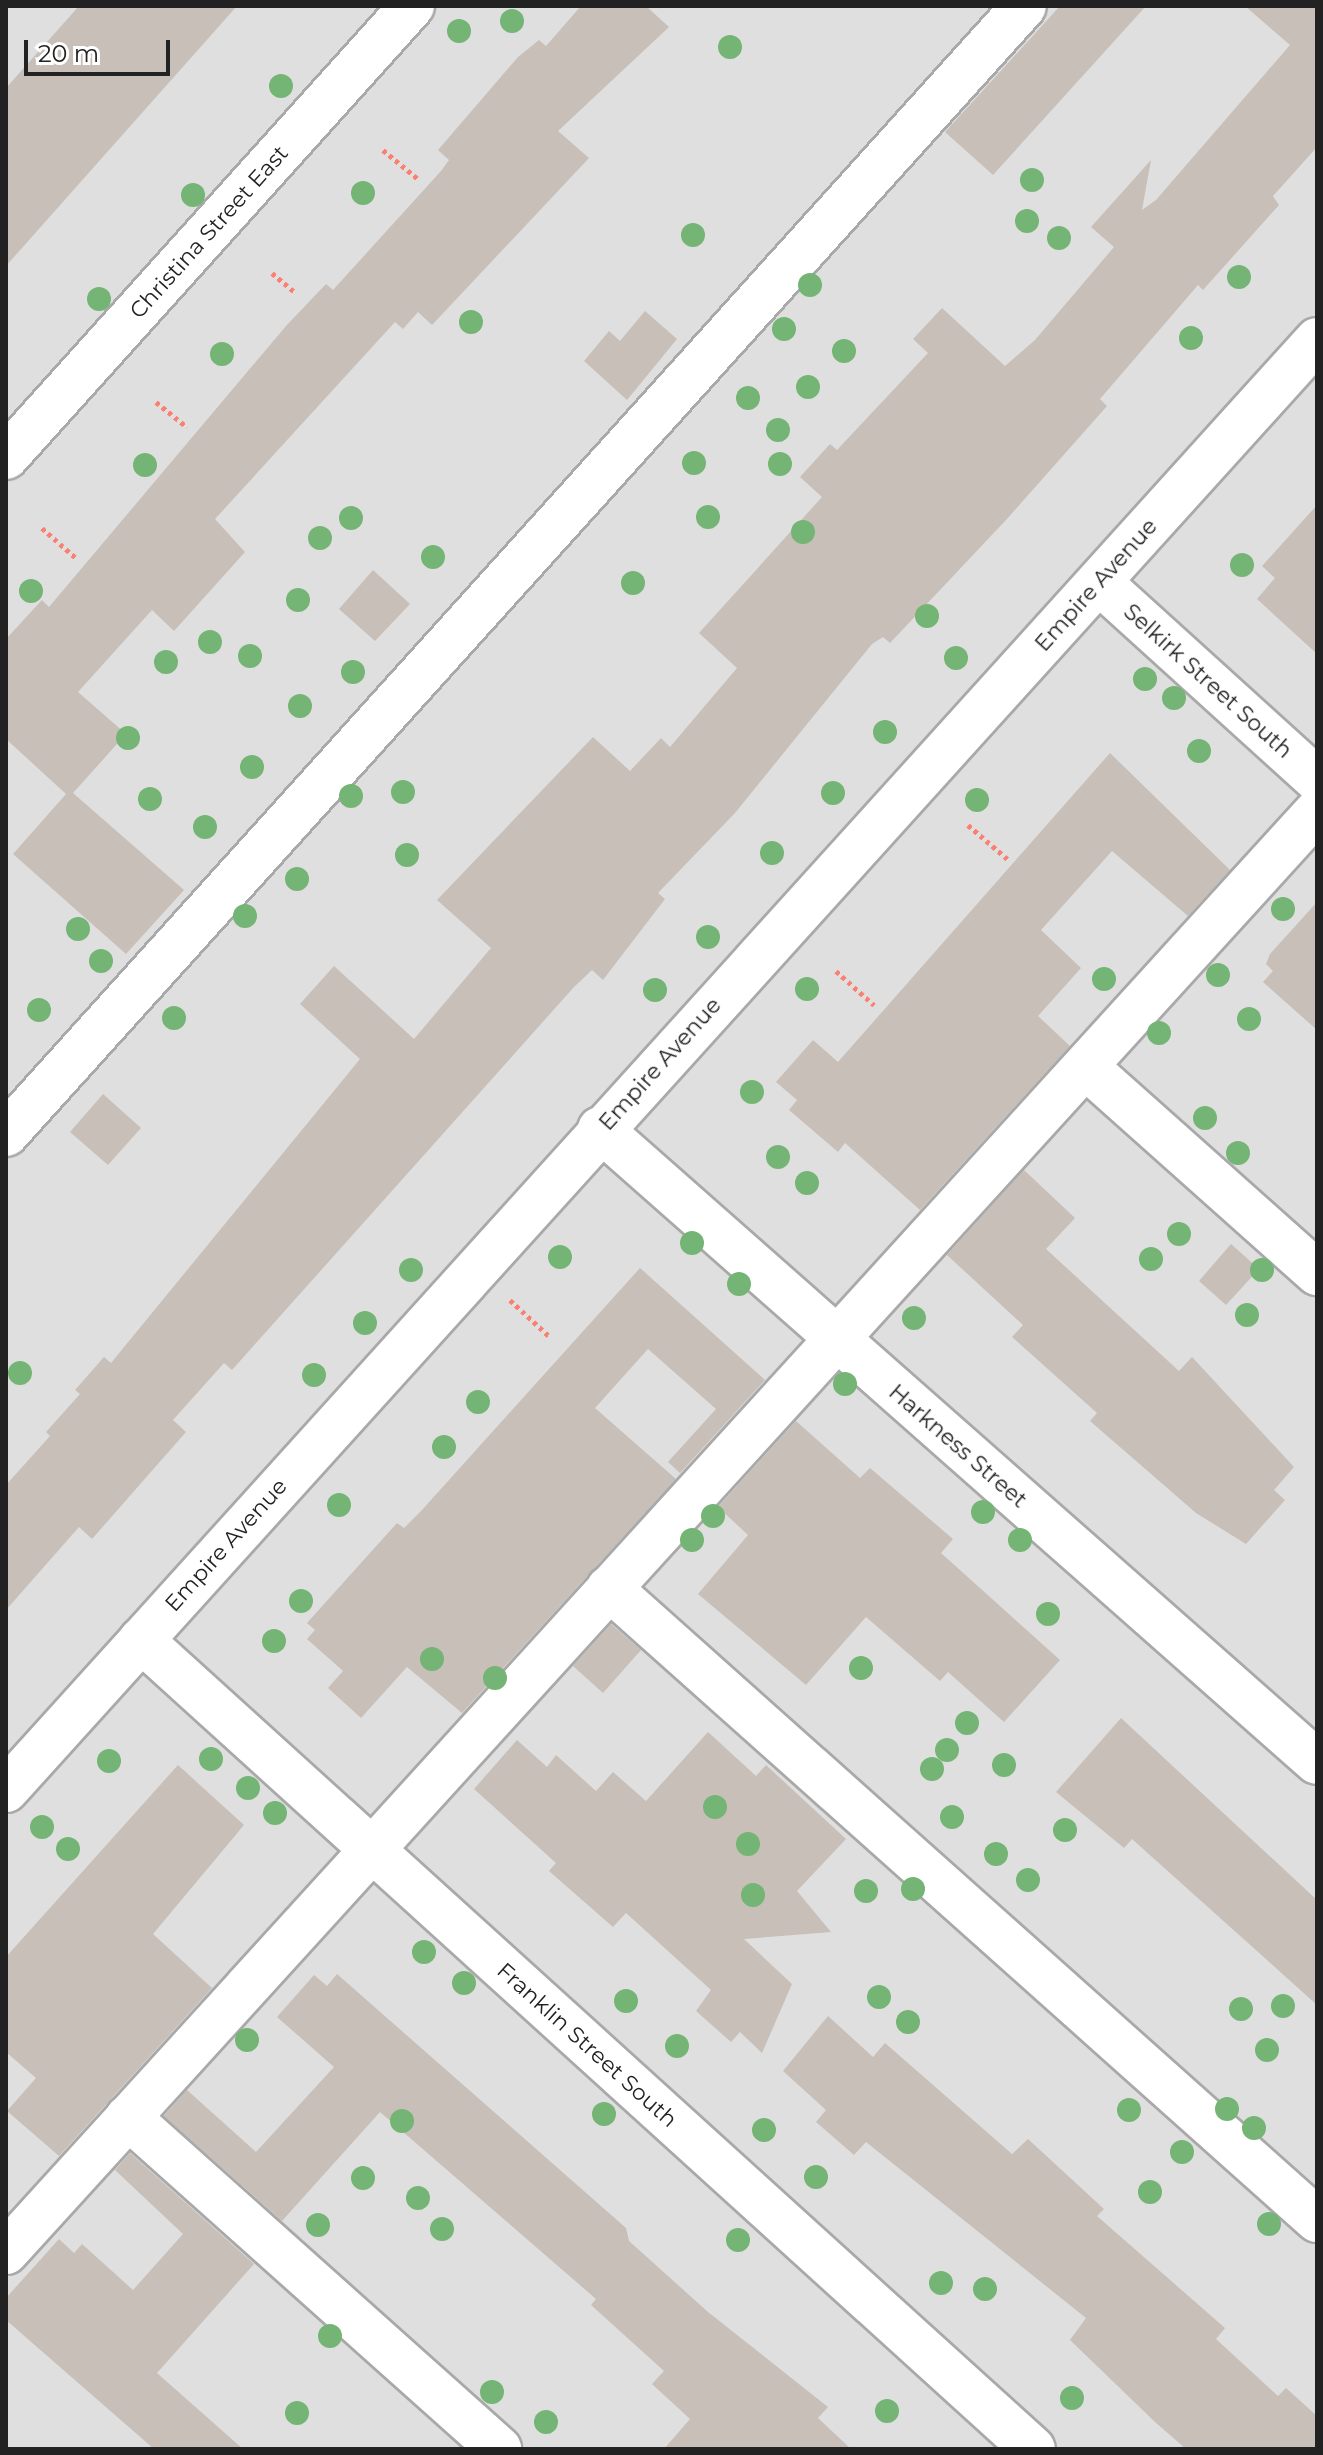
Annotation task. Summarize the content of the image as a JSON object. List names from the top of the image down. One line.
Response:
{"streets":{"street":["Christina Street East","Empire Avenue","Selkirk Street South","Harkness Street","Franklin Street South"]},"crossings":[["Empire Avenue","Selkirk Street South"],["Empire Avenue","Harkness Street"],["Empire Avenue","Franklin Street South"]],"scale_bar":"20 m"}
